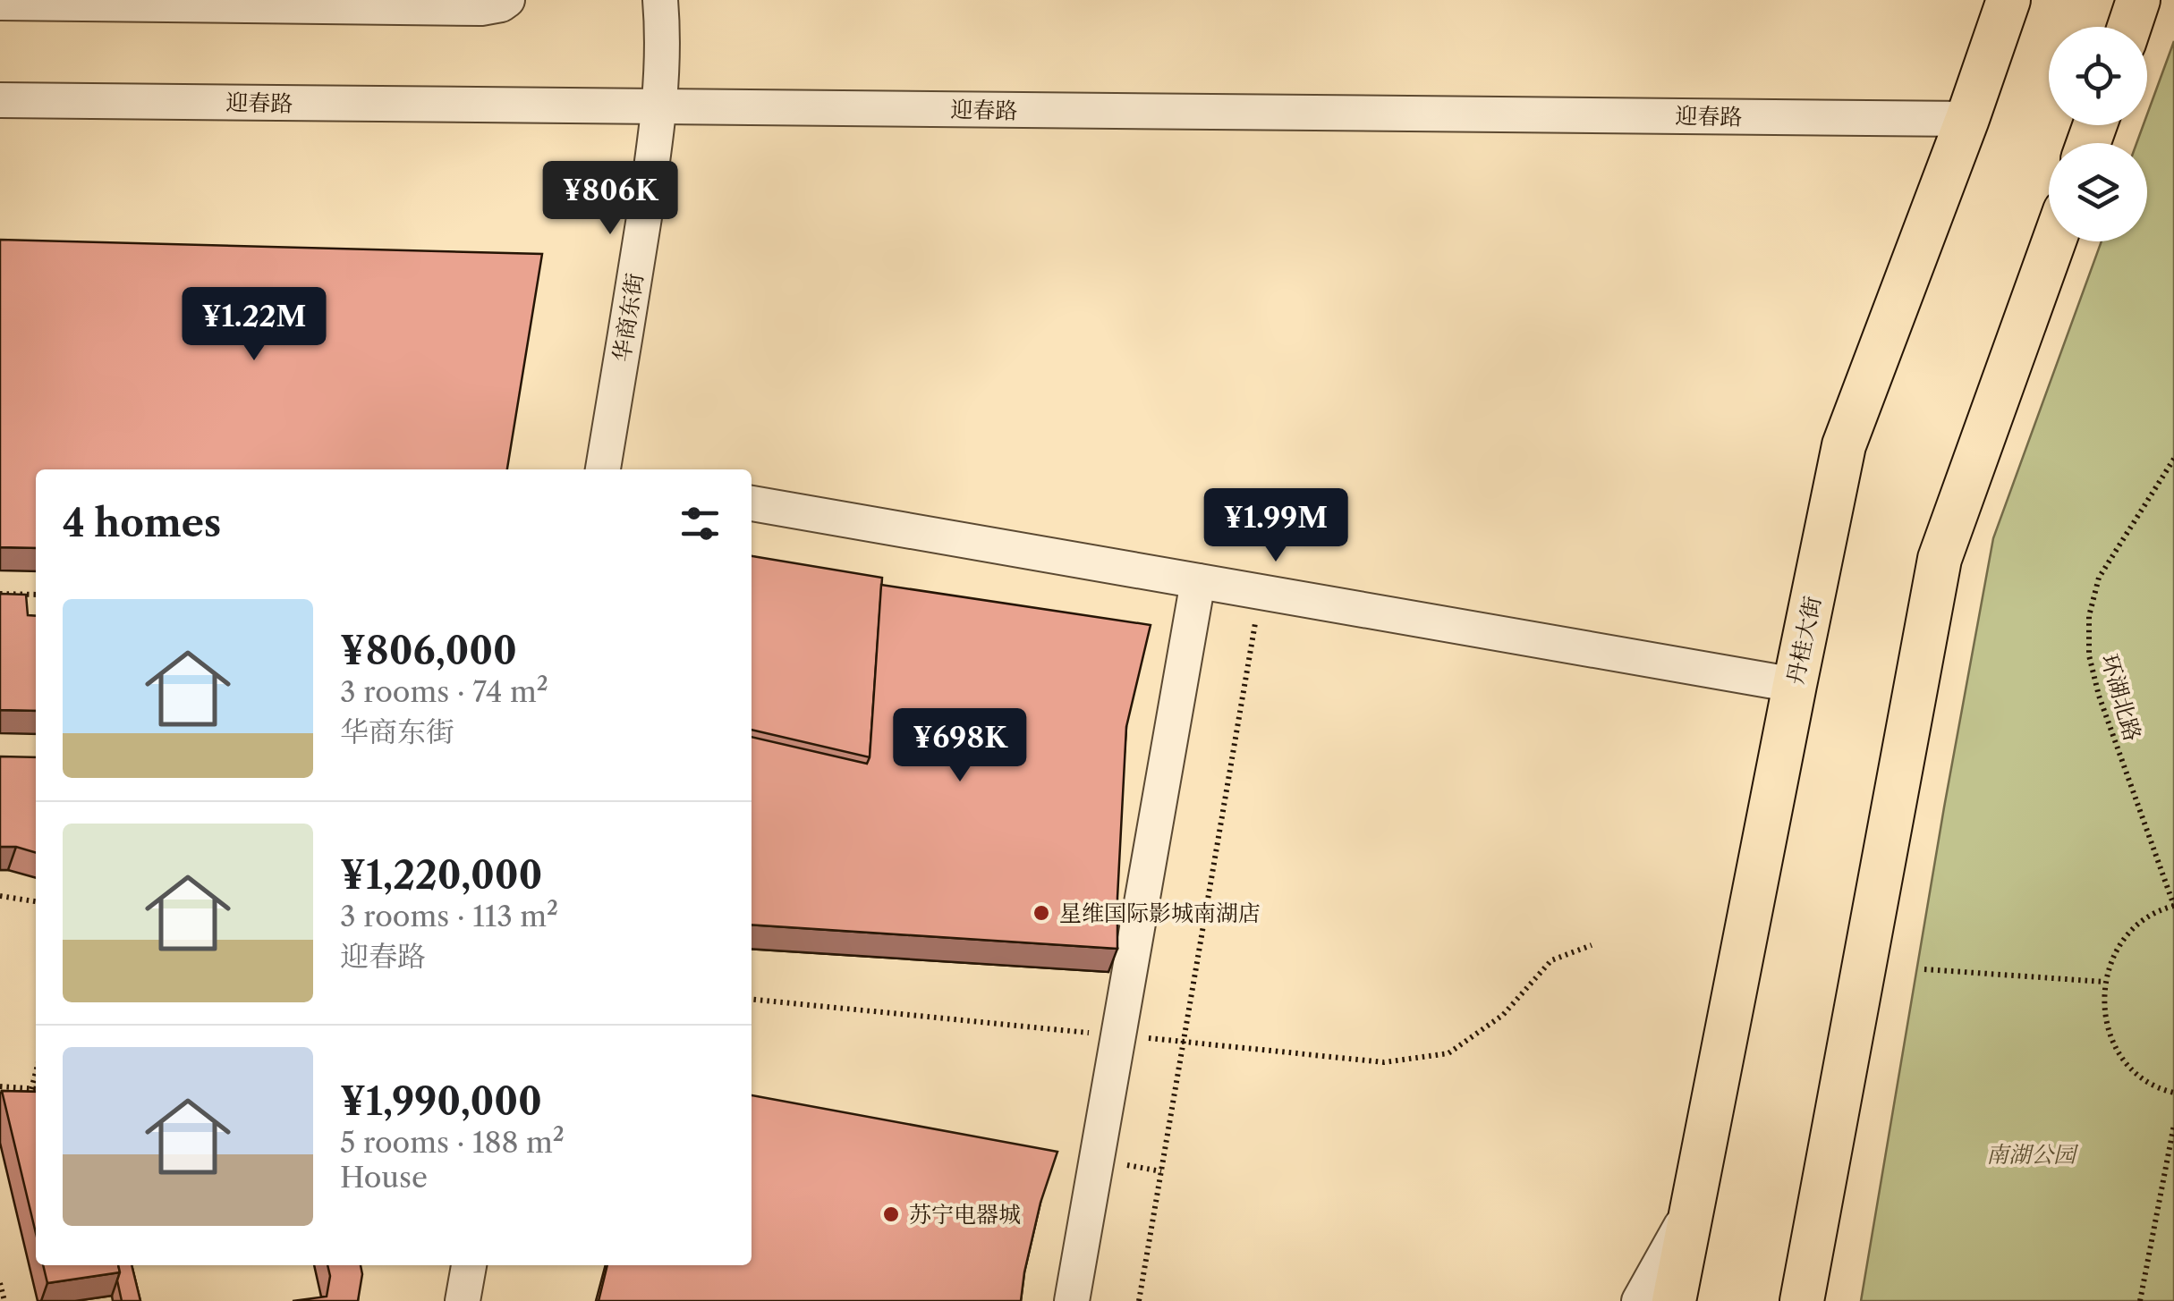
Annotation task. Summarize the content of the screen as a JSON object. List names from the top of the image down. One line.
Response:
{"streets":{"main road":["丹桂大街"],"street":["迎春路","华商东街"],"path":["环湖北路"]},"crossings":[["迎春路","华商东街"],["迎春路","丹桂大街"]],"parks":["南湖公园"],"places":["星维国际影城南湖店","苏宁电器城"],"page":{"price":["¥806K","¥1.22M","¥1.99M","¥698K"],"heading":"4 homes","list":[{"name":"¥806,000","note":"3 rooms · 74 m² · 华商东街"},{"name":"¥1,220,000","note":"3 rooms · 113 m² · 迎春路"},{"name":"¥1,990,000","note":"5 rooms · 188 m² · House"}]}}
